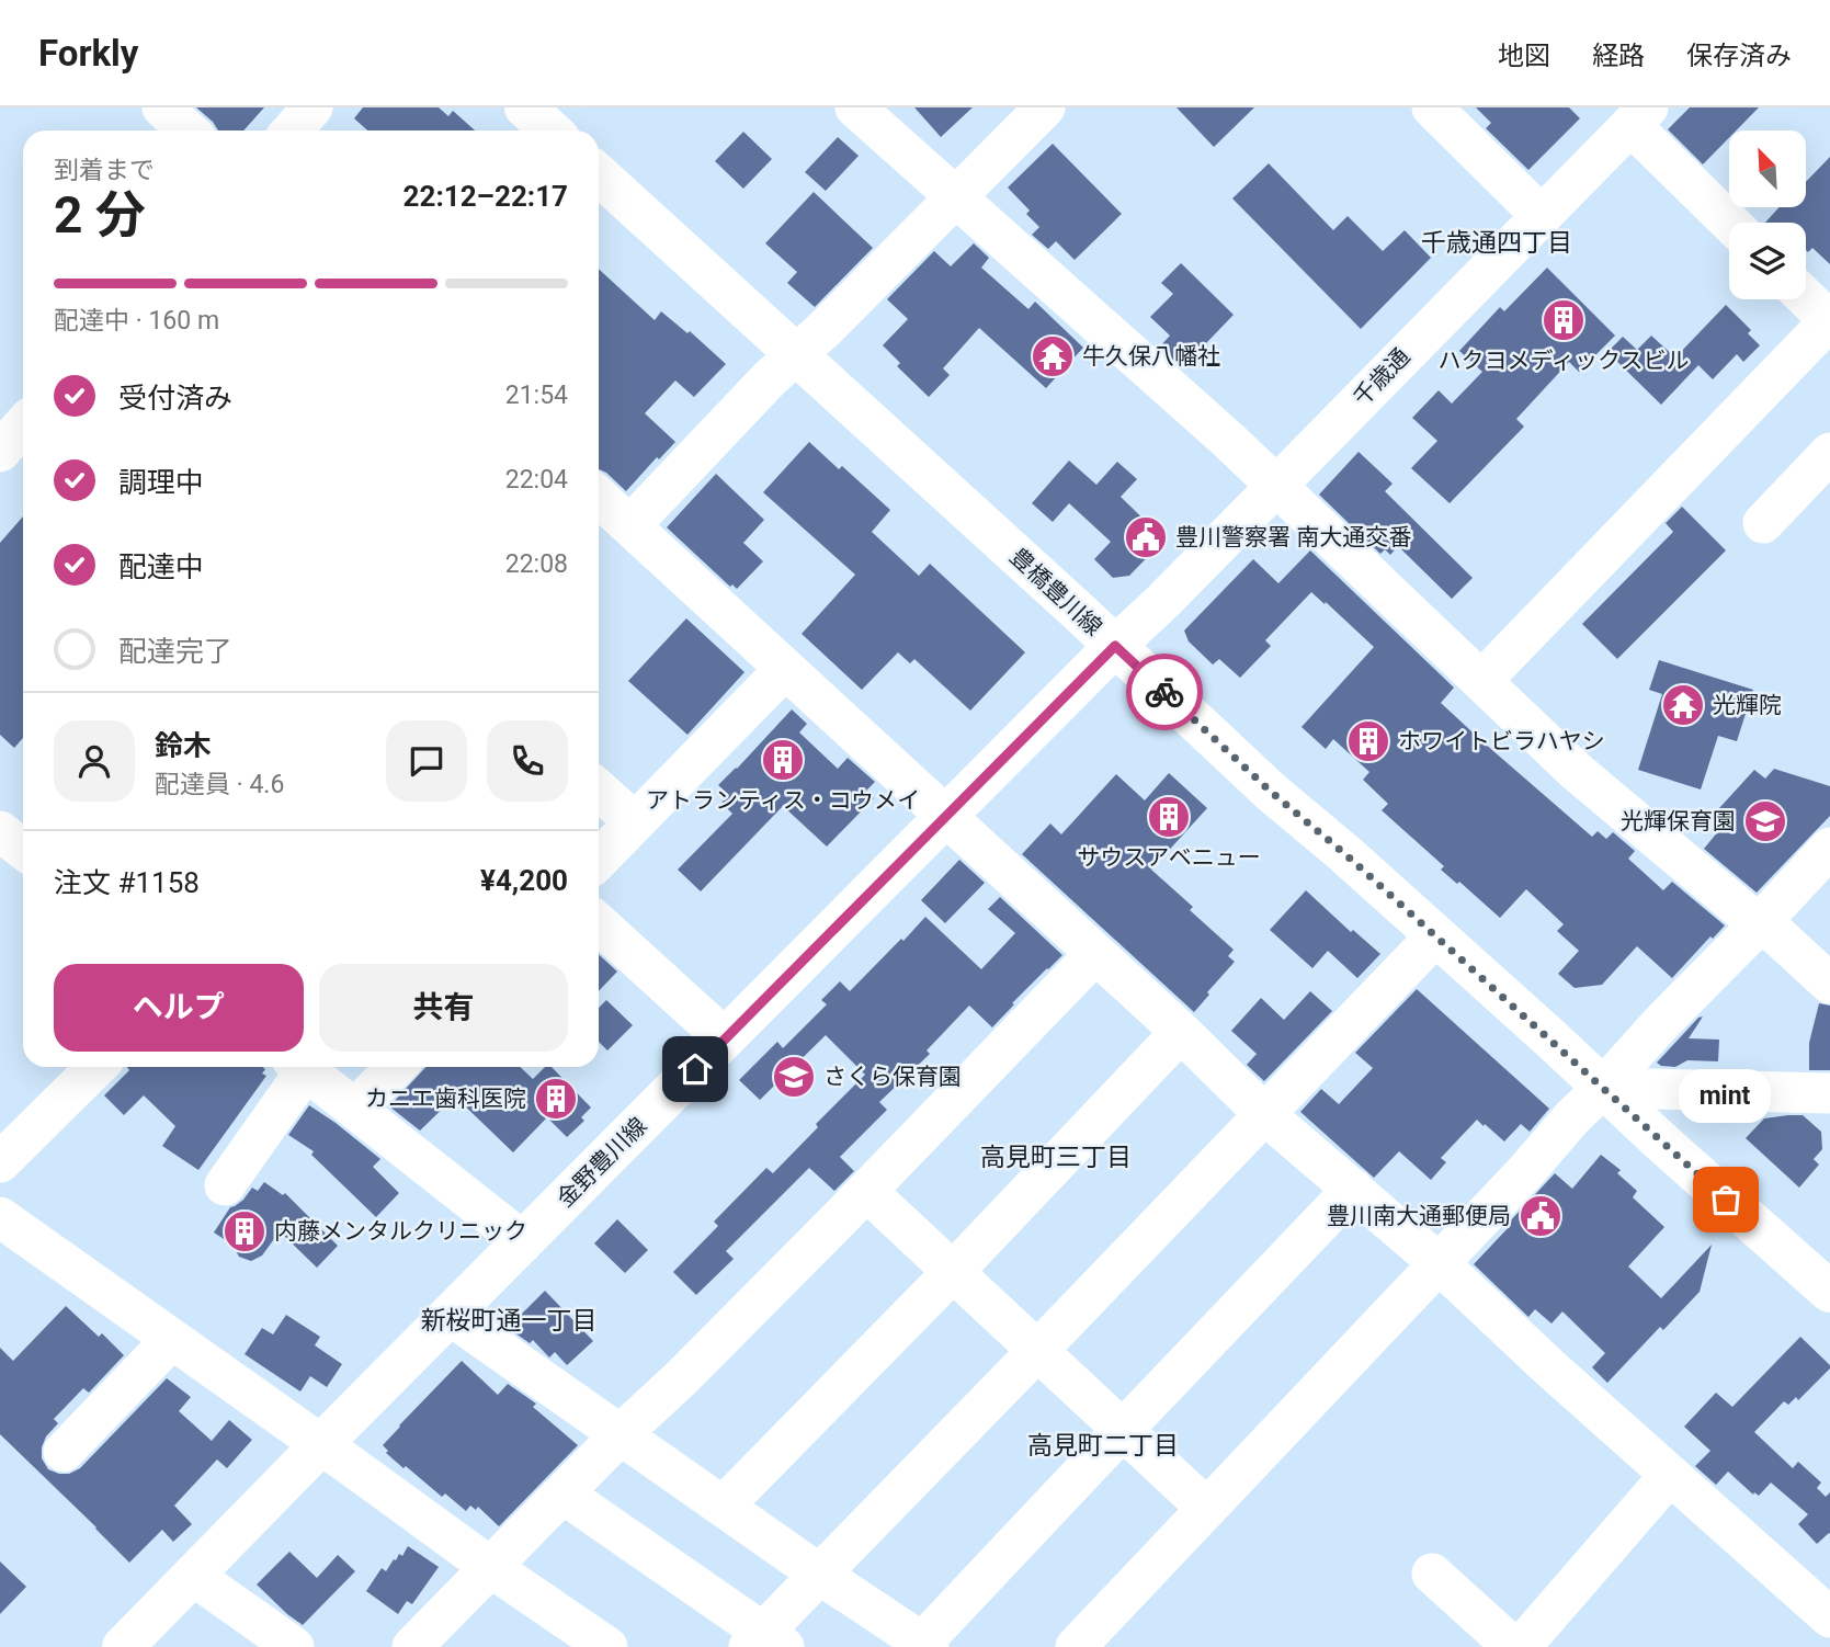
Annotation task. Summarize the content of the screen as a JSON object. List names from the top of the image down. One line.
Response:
{"streets":{"main road":["豊橋豊川線","金野豊川線"],"street":["千歳通"]},"crossings":[["千歳通","豊橋豊川線"],["千歳通","金野豊川線"],["豊橋豊川線","金野豊川線"]],"districts":["千歳通四丁目","高見町三丁目","新桜町通一丁目","高見町二丁目"],"places":{"building":["ハクヨメディックスビル","ホワイトビラハヤシ","アトランティス・コウメイ","サウスアベニュー","カニエ歯科医院","内藤メンタルクリニック"],"temple":["牛久保八幡社","光輝院"],"public building":["豊川警察署 南大通交番","豊川南大通郵便局"],"school or university":["光輝保育園","さくら保育園"],"other":["mint"]},"north":"top left","page":{"header":"Forkly","nav":["地図","経路","保存済み"],"heading":["2 分","到着まで","22:12–22:17"],"panel":["鈴木","配達員 · 4.6","注文 #1158","¥4,200"],"bar":"配達中 · 160 m","list":[["受付済み","21:54"],["調理中","22:04"],["配達中","22:08"],"配達完了"],"buttons":["ヘルプ","共有"],"bubble":"mint"}}
